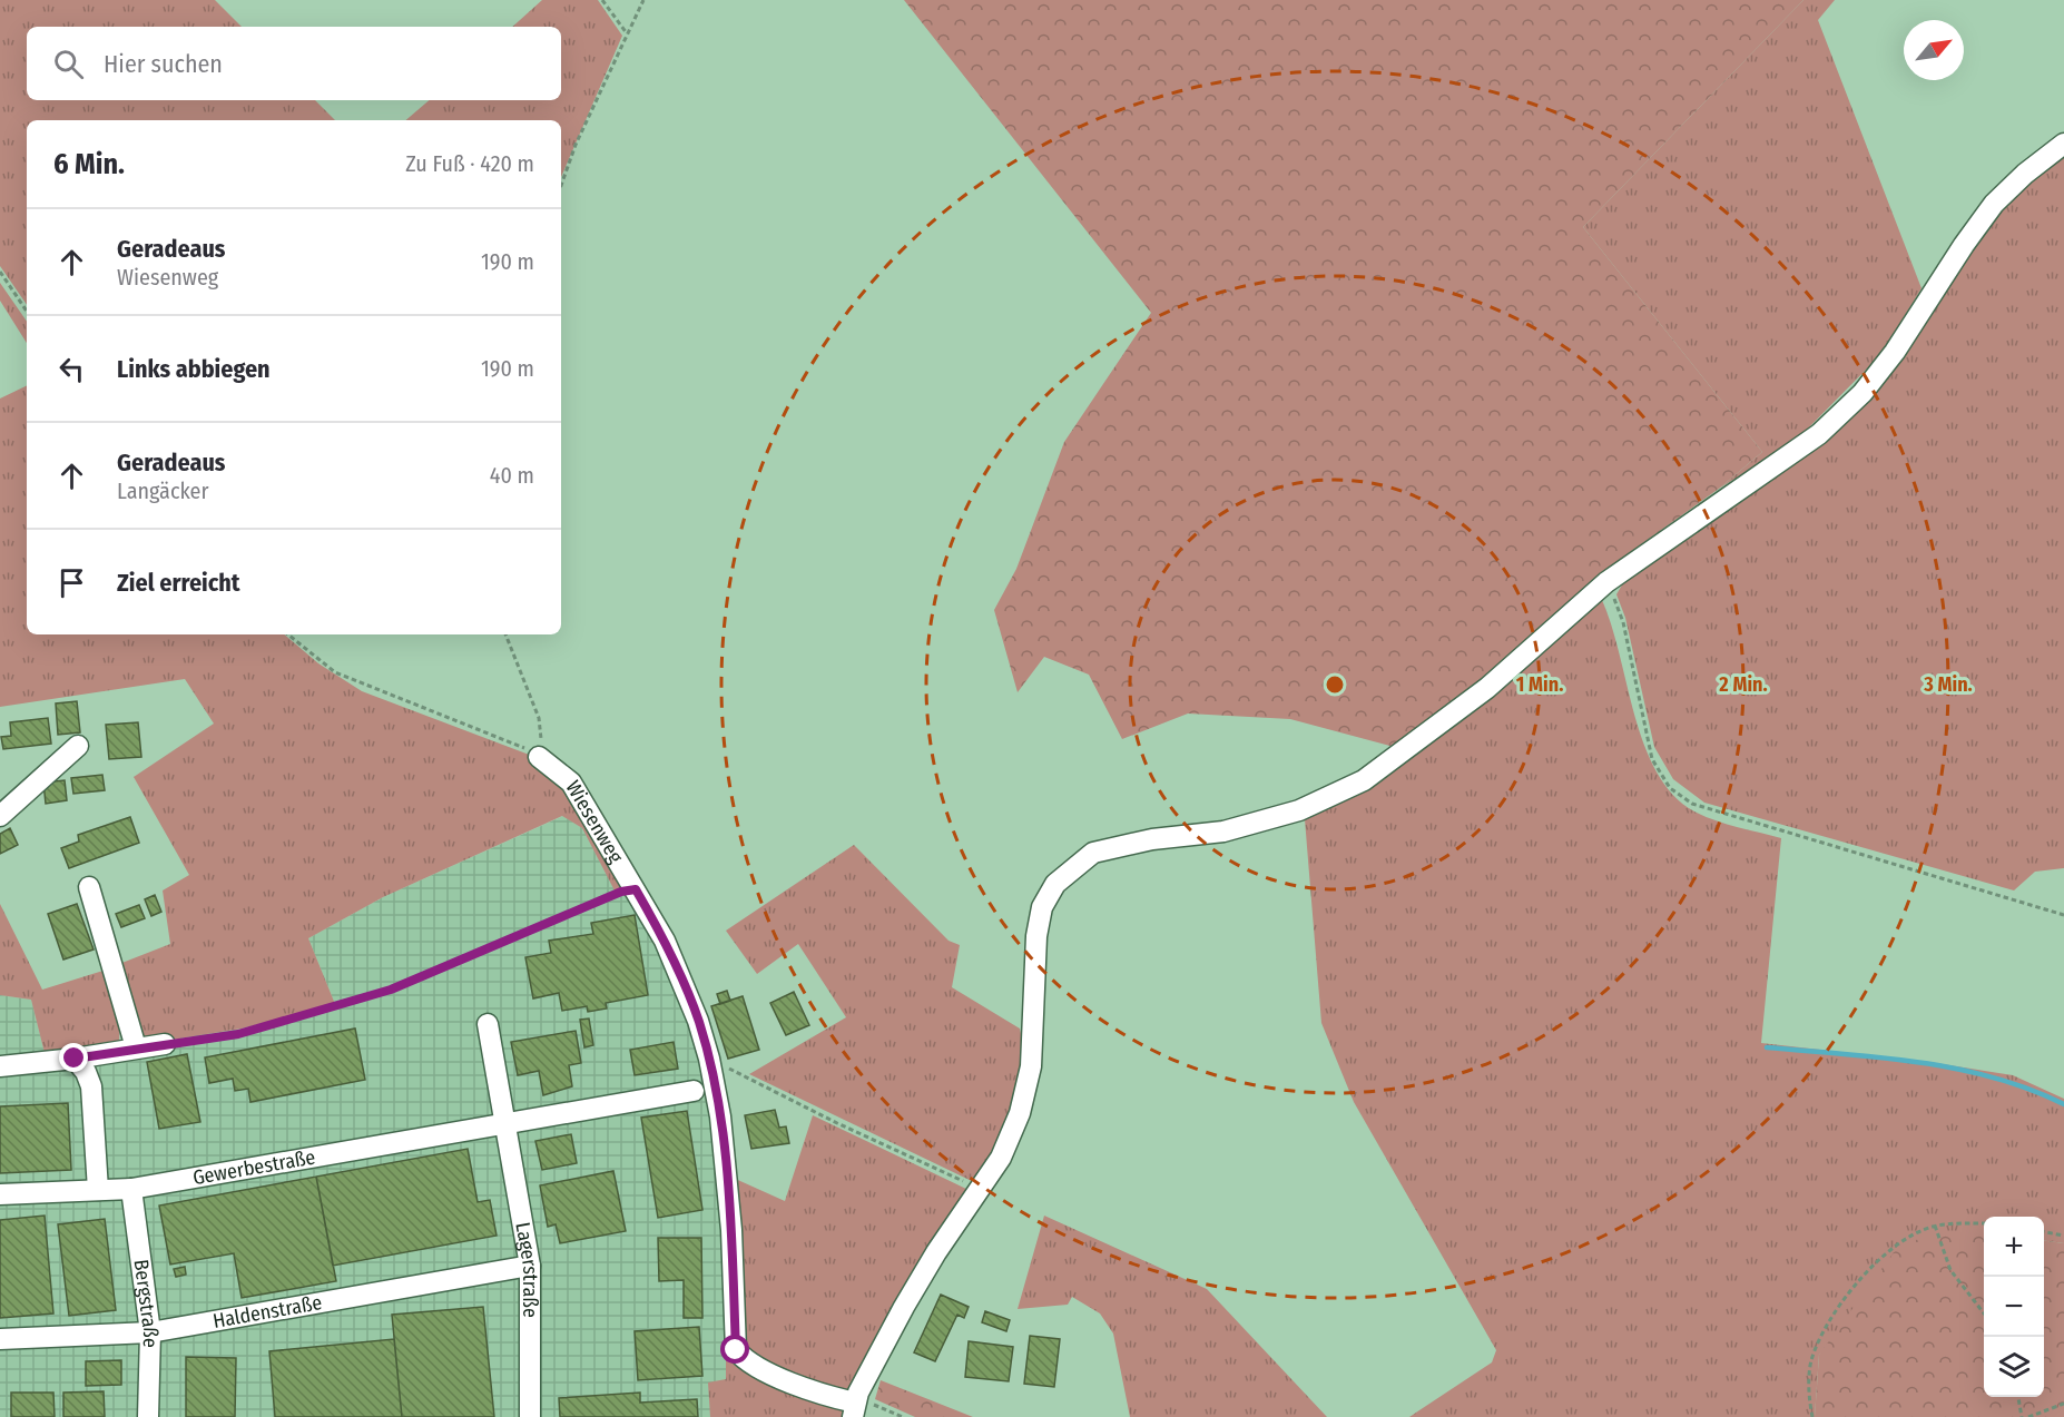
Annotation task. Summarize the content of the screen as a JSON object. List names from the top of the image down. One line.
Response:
{"streets":{"street":["Wiesenweg","Gewerbestraße","Lagerstraße","Bergstraße","Haldenstraße"]},"crossings":[["Gewerbestraße","Lagerstraße"],["Gewerbestraße","Bergstraße"],["Lagerstraße","Haldenstraße"],["Bergstraße","Haldenstraße"]],"north":"top right","page":{"search":"Hier suchen","heading":["6 Min.","Zu Fuß · 420 m"],"list":[["Geradeaus","Wiesenweg","190 m"],["Links abbiegen","190 m"],["Geradeaus","Langäcker","40 m"],"Ziel erreicht"],"map_buttons":["+","−"]},"rings":["1 Min.","2 Min.","3 Min."]}
